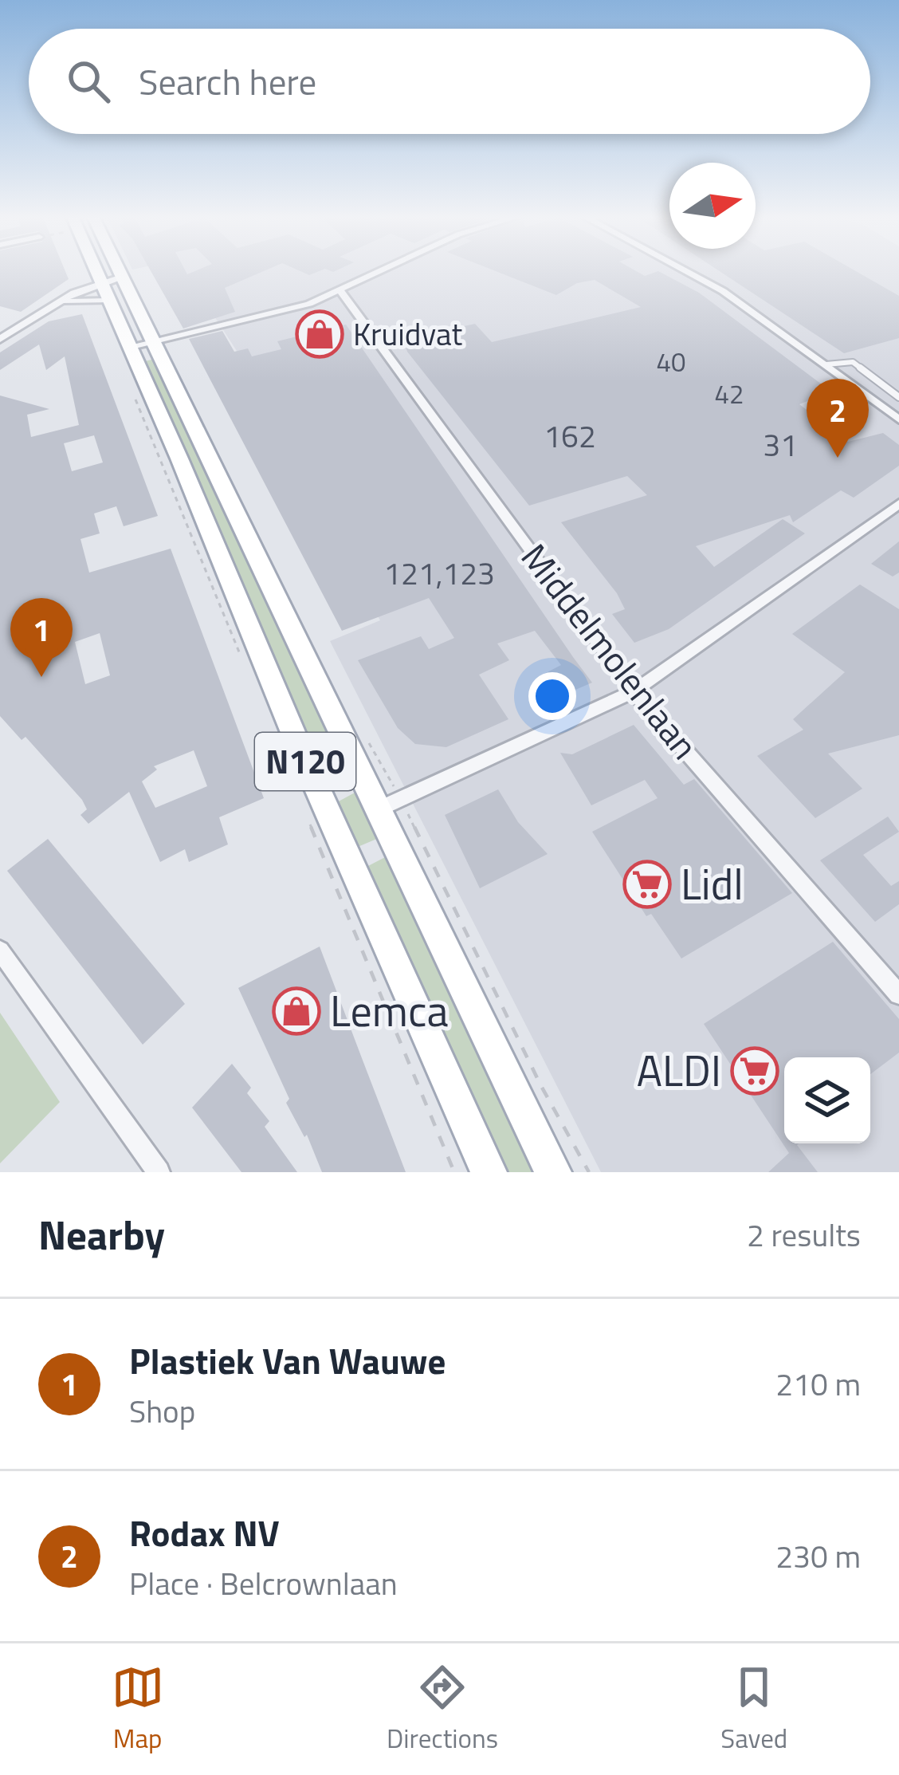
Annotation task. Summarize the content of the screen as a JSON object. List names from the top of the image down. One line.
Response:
{"streets":{"main road":["N120"],"street":["Middelmolenlaan"]},"places":{"shop":["Kruidvat","Lemca"],"supermarket":["Lidl","ALDI"]},"house_numbers":["40","42","162","31","121,123"],"north":"right","page":{"search":"Search here","pins":["2","1"],"heading":["Nearby","2 results"],"list":[{"mark":"1","name":"Plastiek Van Wauwe","note":"Shop","value":"210 m"},{"mark":"2","name":"Rodax NV","note":"Place · Belcrownlaan","value":"230 m"}],"nav":["Map","Directions","Saved"]}}
